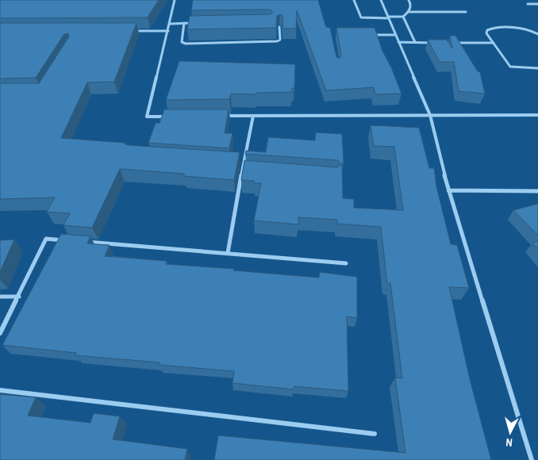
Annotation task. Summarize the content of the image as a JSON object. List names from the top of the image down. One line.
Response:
{"north":"bottom"}
